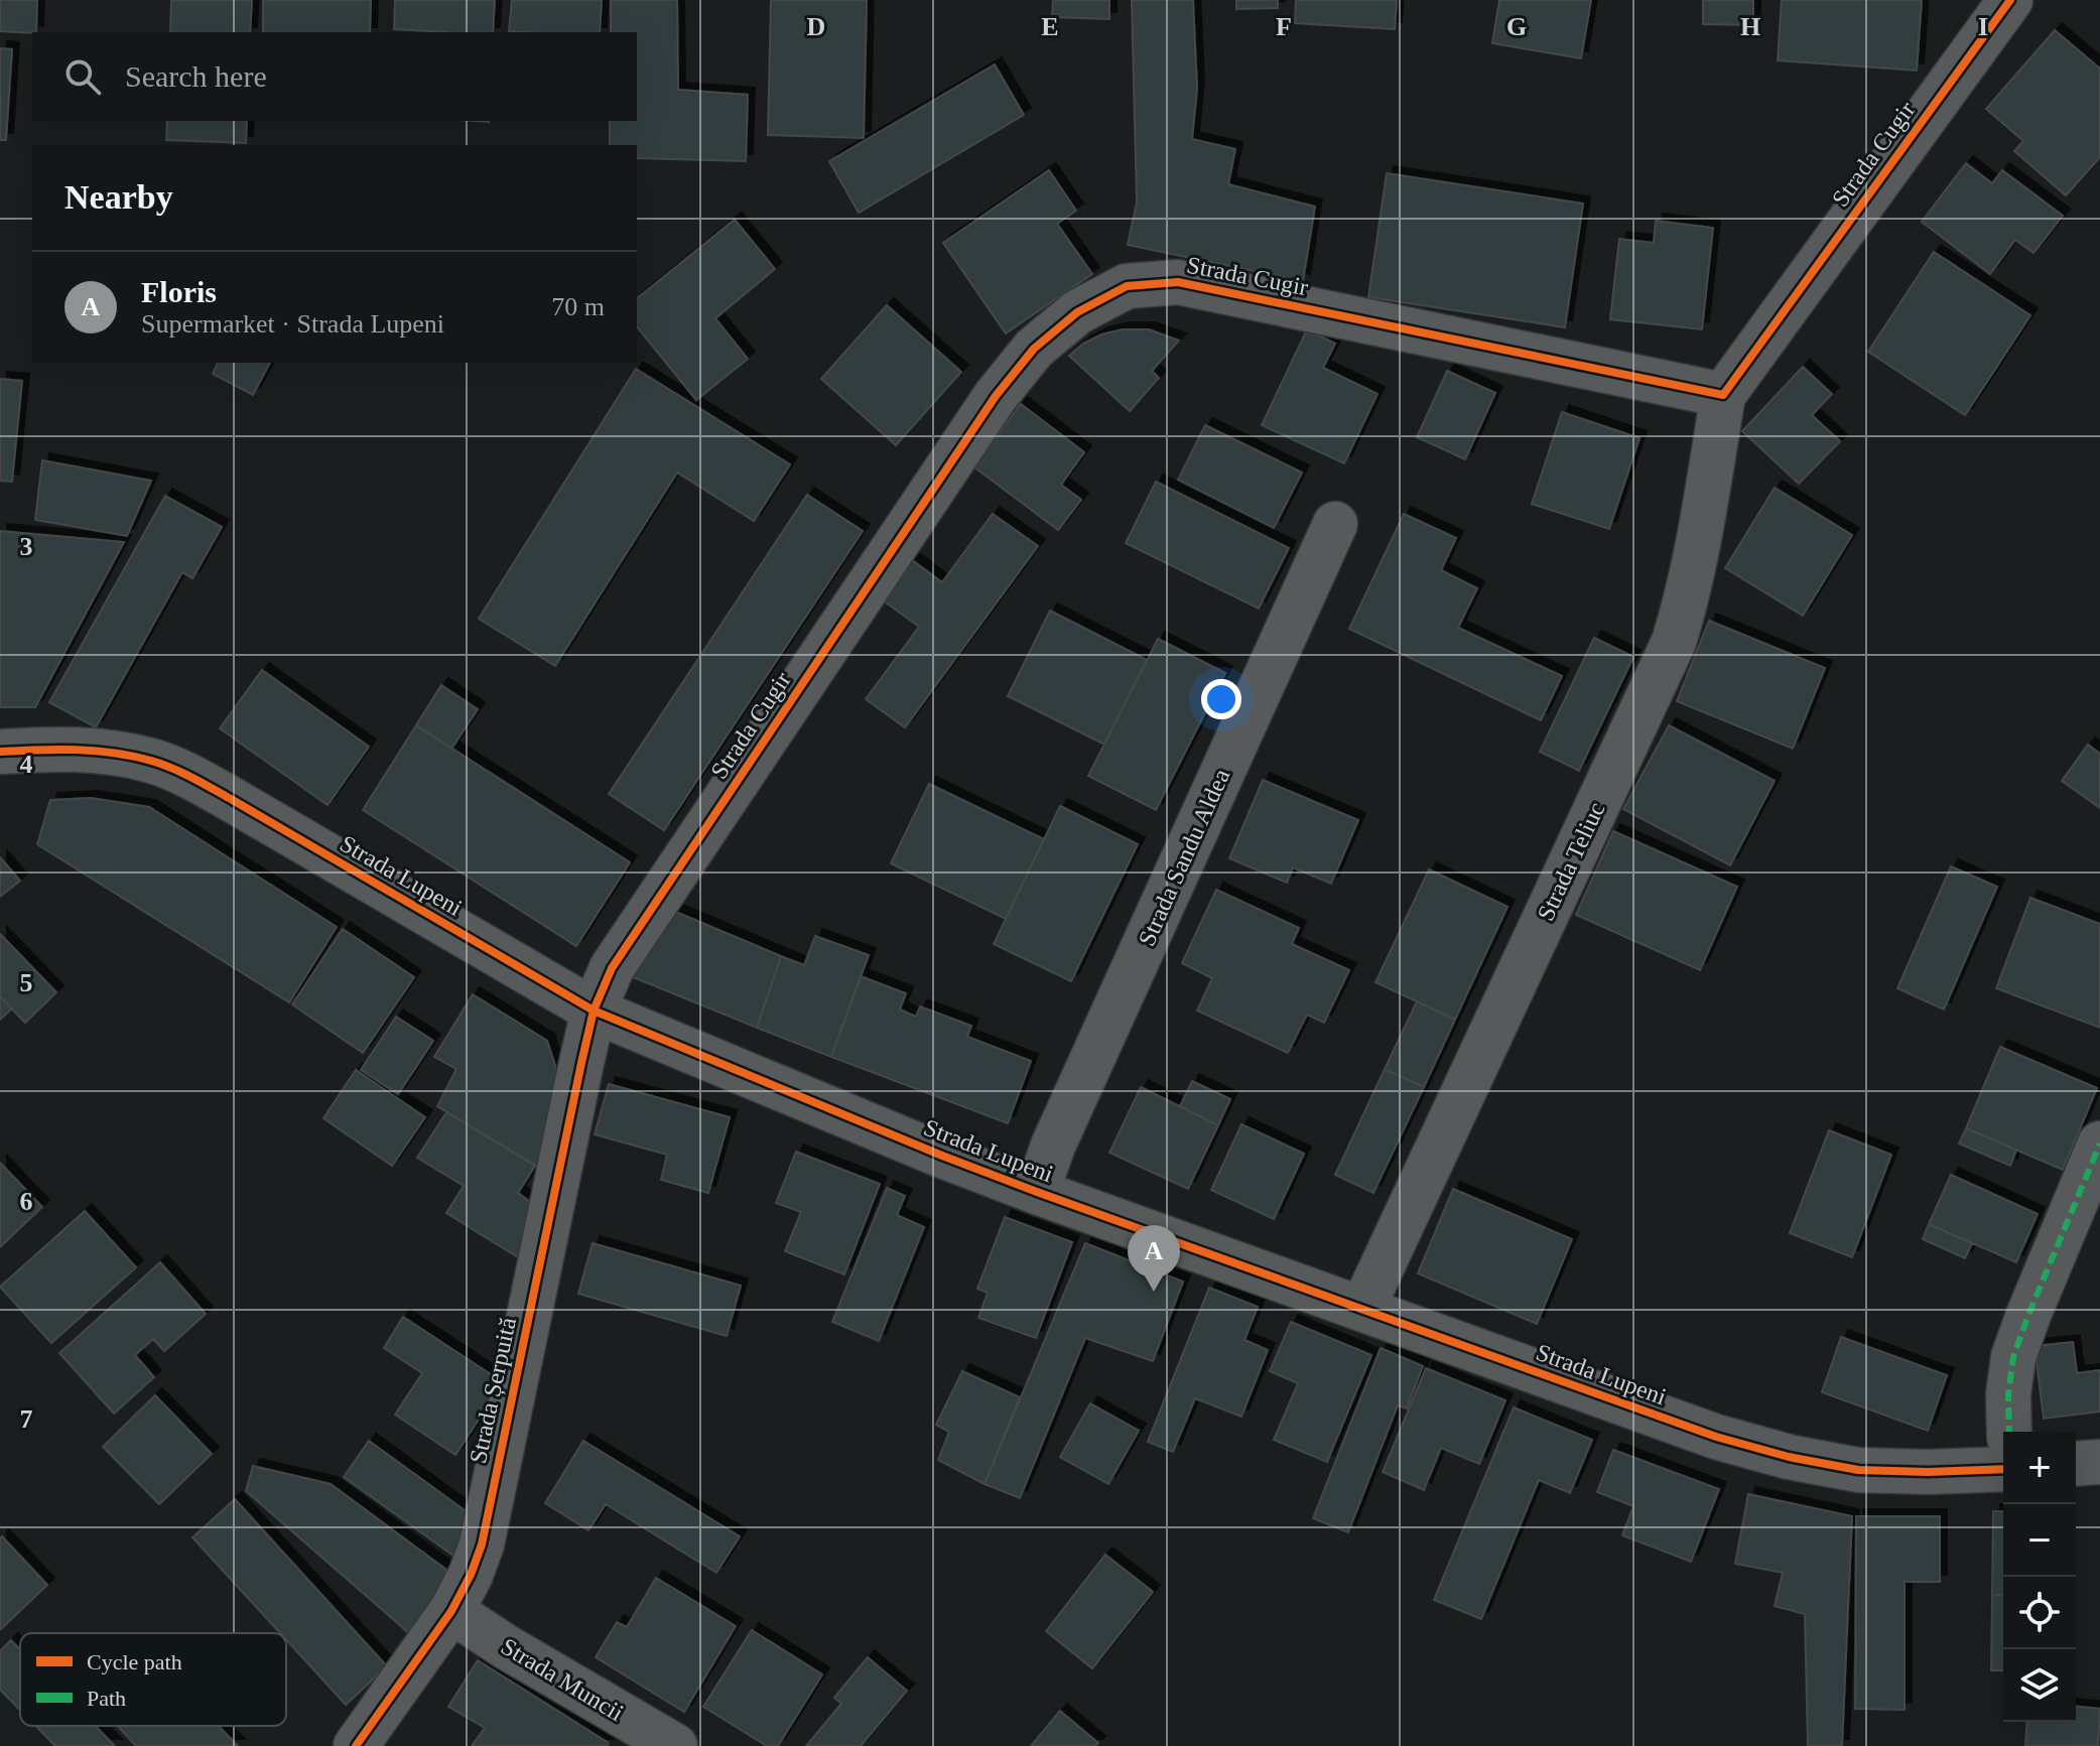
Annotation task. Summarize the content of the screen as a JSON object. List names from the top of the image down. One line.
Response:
{"streets":{"street":["Strada Cugir","Strada Sandu Aldea","Strada Teliuc","Strada Lupeni","Strada Șerpuită","Strada Muncii"]},"crossings":[["Strada Cugir","Strada Teliuc"],["Strada Cugir","Strada Lupeni"],["Strada Cugir","Strada Șerpuită"],["Strada Sandu Aldea","Strada Lupeni"],["Strada Teliuc","Strada Lupeni"],["Strada Lupeni","Strada Șerpuită"],["Strada Șerpuită","Strada Muncii"]],"legend":["Cycle path","Path"],"page":{"search":"Search here","heading":"Nearby","list":[{"mark":"A","name":"Floris","note":"Supermarket · Strada Lupeni","value":"70 m"}],"pins":"A","map_buttons":["+","−"]},"grid":{"columns":["D","E","F","G","H","I"],"rows":["3","4","5","6","7"]}}
